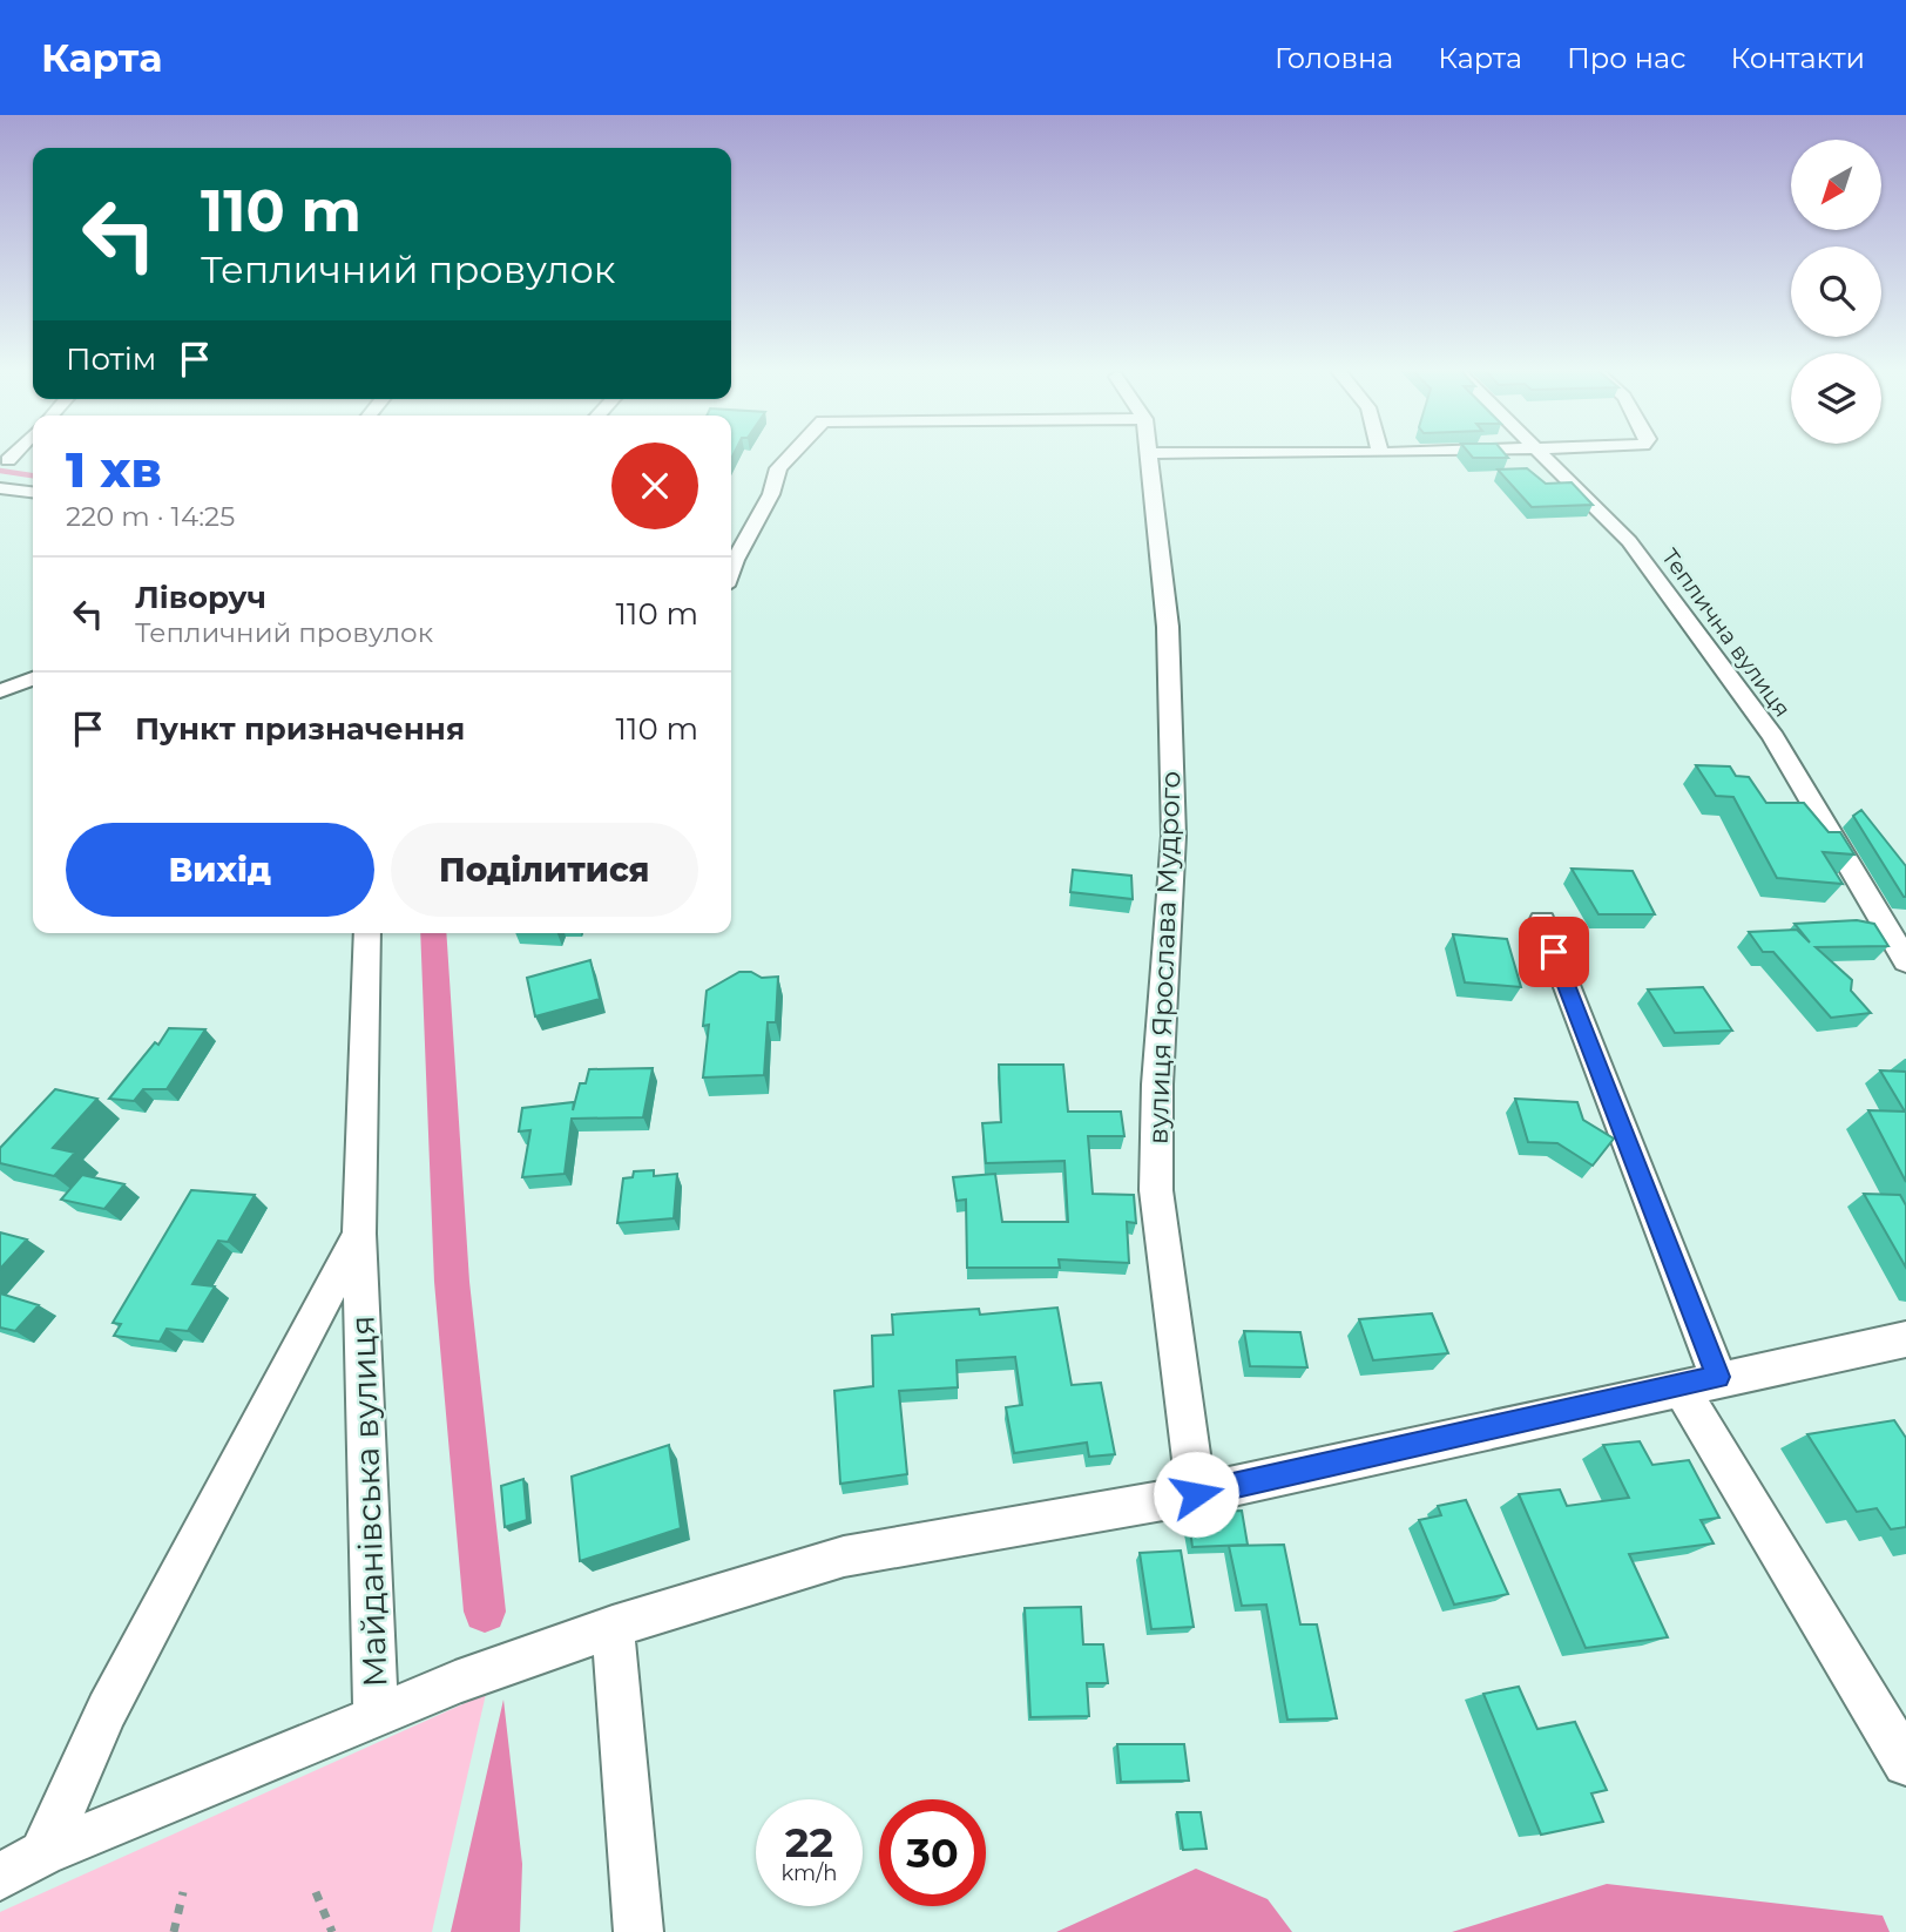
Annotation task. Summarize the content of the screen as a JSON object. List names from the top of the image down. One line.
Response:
{"streets":{"street":["Теплична вулиця","вулиця Ярослава Мудрого","Майданівська вулиця"]},"north":"bottom left","page":{"header":"Карта","nav":["Головна","Карта","Про нас","Контакти"],"turn":["110 m","Тепличний провулок"],"then":"Потім","heading":["1 хв","220 m · 14:25"],"list":[{"name":"Ліворуч","note":"Тепличний провулок","value":"110 m"},{"name":"Пункт призначення","value":"110 m"}],"buttons":["Вихід","Поділитися"],"speed":"22 km/h","limit":"30"}}
